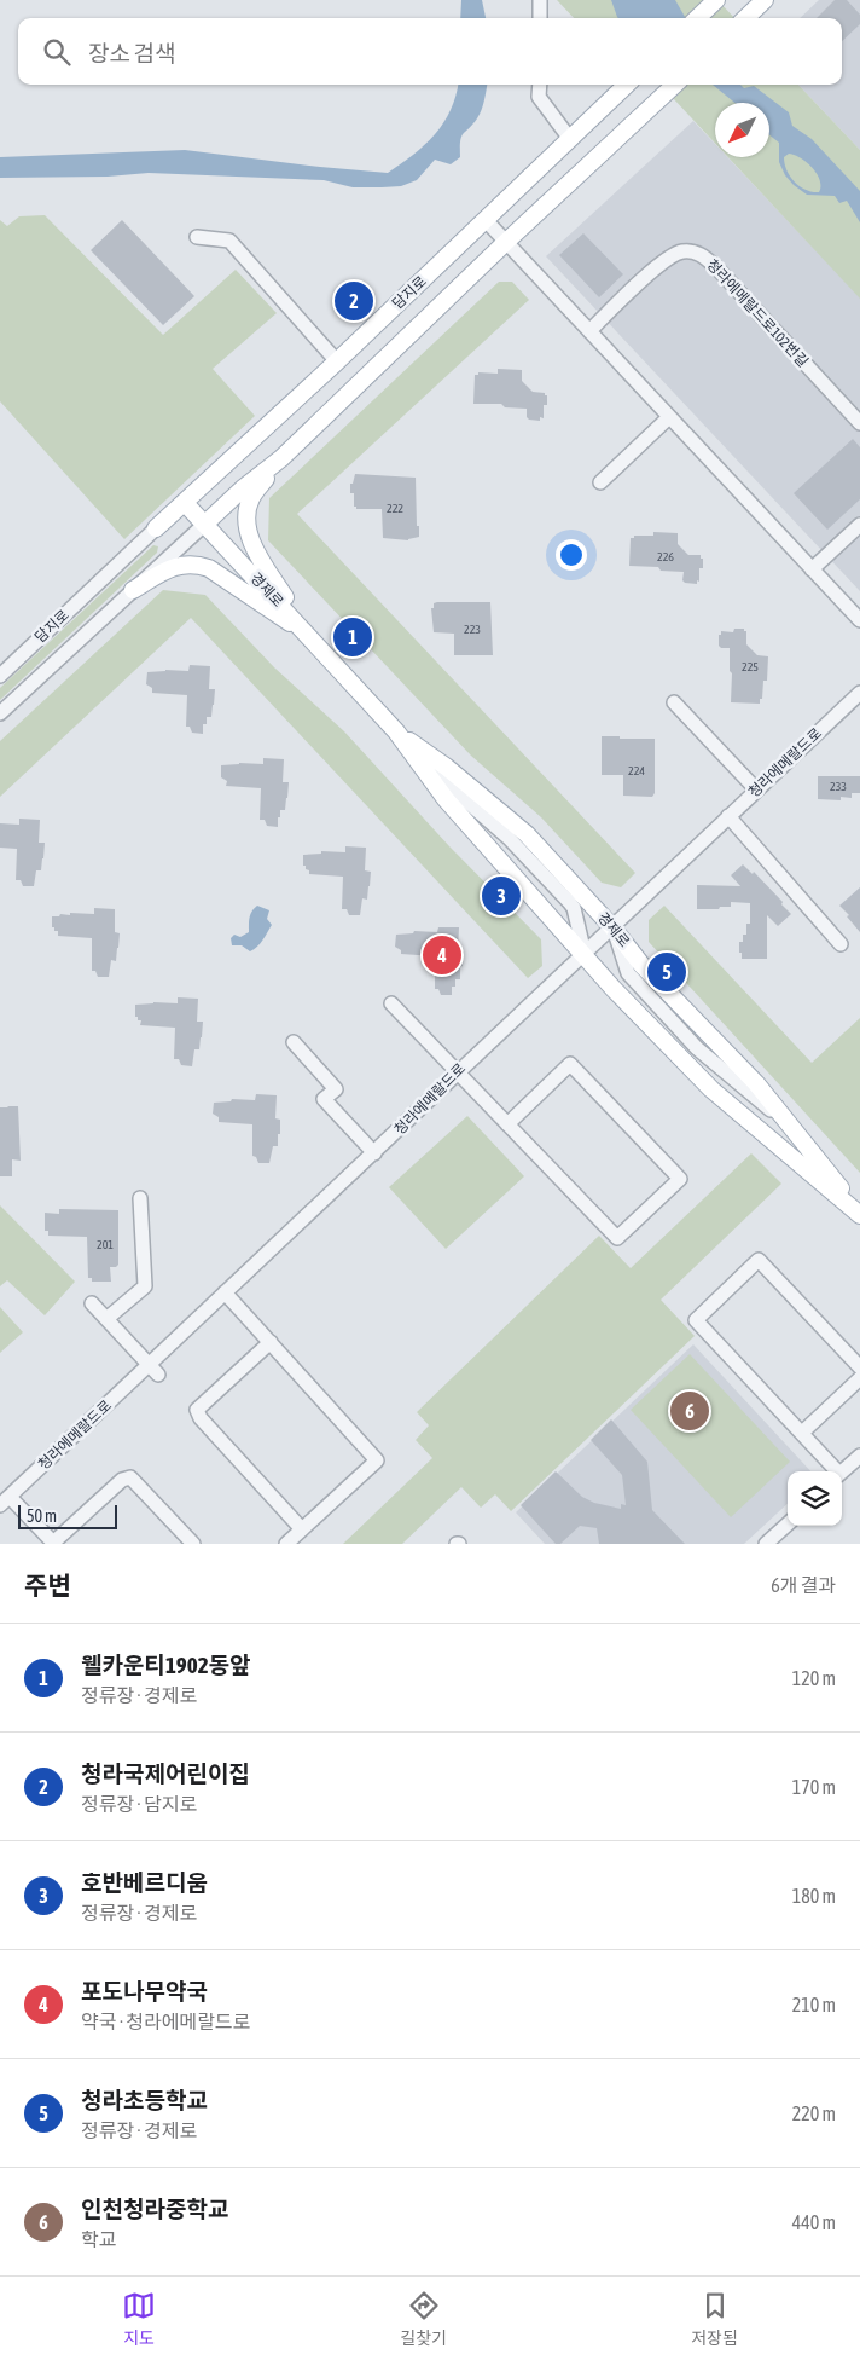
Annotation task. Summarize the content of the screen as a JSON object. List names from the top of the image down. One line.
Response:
{"streets":{"main road":["담지로","경제로"],"street":["청라에메랄드로102번길","청라에메랄드로"]},"crossings":[["담지로","경제로"],["경제로","청라에메랄드로"]],"house_numbers":["222","226","223","225","224","233","201"],"scale_bar":"50 m","north":"bottom left","page":{"search":"장소 검색","pins":["2","1","3","4","5","6"],"scale":"50 m","heading":["주변","6개 결과"],"list":[{"mark":"1","name":"웰카운티1902동앞","note":"정류장 · 경제로","value":"120 m"},{"mark":"2","name":"청라국제어린이집","note":"정류장 · 담지로","value":"170 m"},{"mark":"3","name":"호반베르디움","note":"정류장 · 경제로","value":"180 m"},{"mark":"4","name":"포도나무약국","note":"약국 · 청라에메랄드로","value":"210 m"},{"mark":"5","name":"청라초등학교","note":"정류장 · 경제로","value":"220 m"},{"mark":"6","name":"인천청라중학교","note":"학교","value":"440 m"}],"nav":["지도","길찾기","저장됨"]}}
